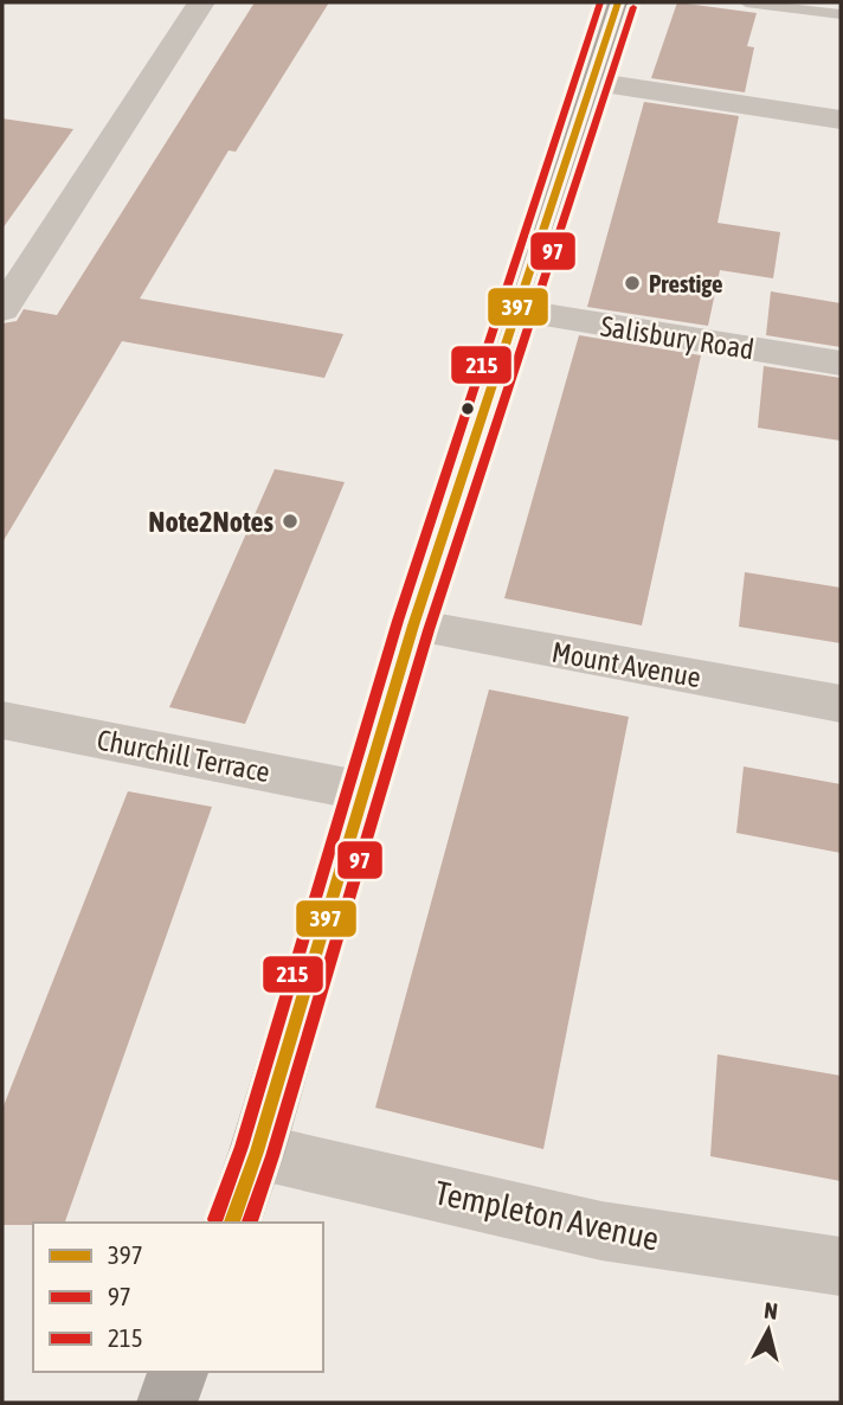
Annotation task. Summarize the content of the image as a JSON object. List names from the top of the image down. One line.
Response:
{"streets":{"street":["Salisbury Road","Mount Avenue","Churchill Terrace","Templeton Avenue"]},"places":["Prestige","Note2Notes"],"lines":["transit line 397","transit line 215","transit line 97"],"legend":["397","97","215"],"north":"top"}
